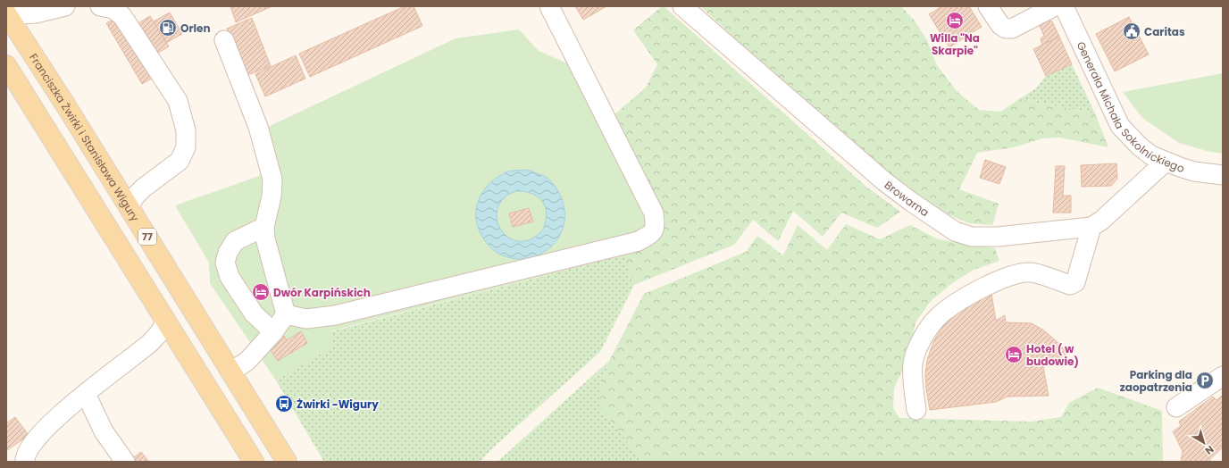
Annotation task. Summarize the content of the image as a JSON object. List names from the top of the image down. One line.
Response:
{"streets":{"main road":["Franciszka Żwirki i Stanisława Wigury","77"],"street":["Generała Michała Sokolnickiego","Browarna"]},"crossings":[["Generała Michała Sokolnickiego","Browarna"]],"places":{"hotel":["Willa \"Na Skarpie\"","Dwór Karpińskich","Hotel ( w budowie)"],"fuel station":["Orlen"],"public building":["Caritas"],"parking":["Parking dla zaopatrzenia"],"bus stop":["Żwirki -Wigury"]},"north":"bottom right"}
